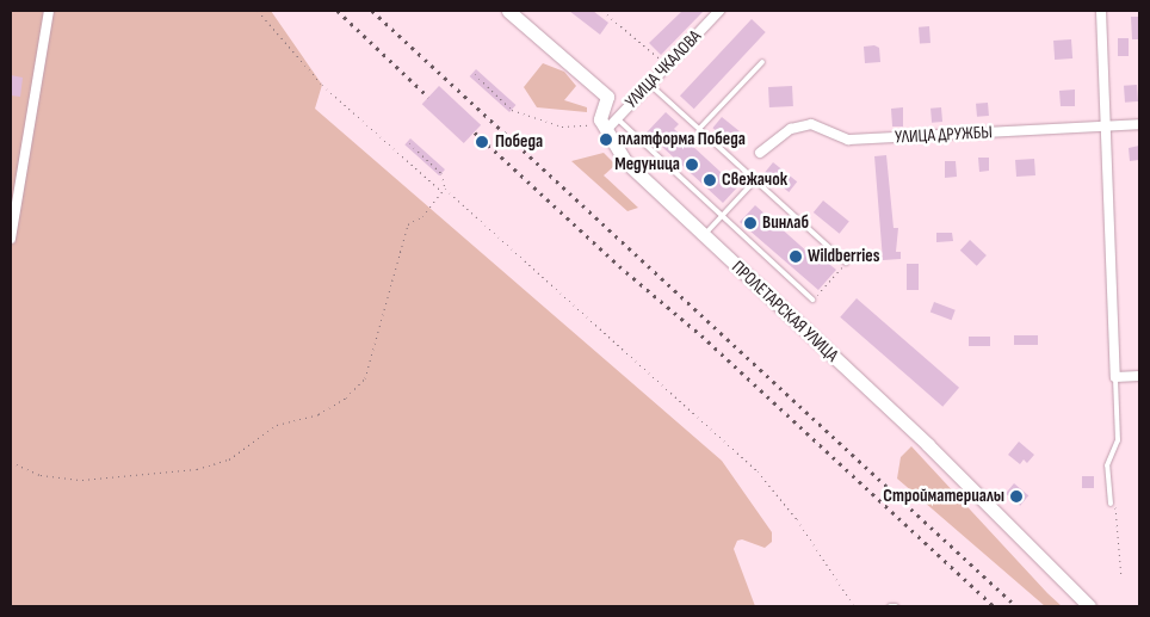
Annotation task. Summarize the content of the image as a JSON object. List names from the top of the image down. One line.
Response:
{"streets":{"main road":["ПРОЛЕТАРСКАЯ УЛИЦА"],"street":["УЛИЦА ЧКАЛОВА","УЛИЦА ДРУЖБЫ"]},"crossings":[["УЛИЦА ЧКАЛОВА","ПРОЛЕТАРСКАЯ УЛИЦА"]],"places":["платформа Победа","Победа","Медуница","Свежачок","Винлаб","Wildberries","Стройматериалы"]}
